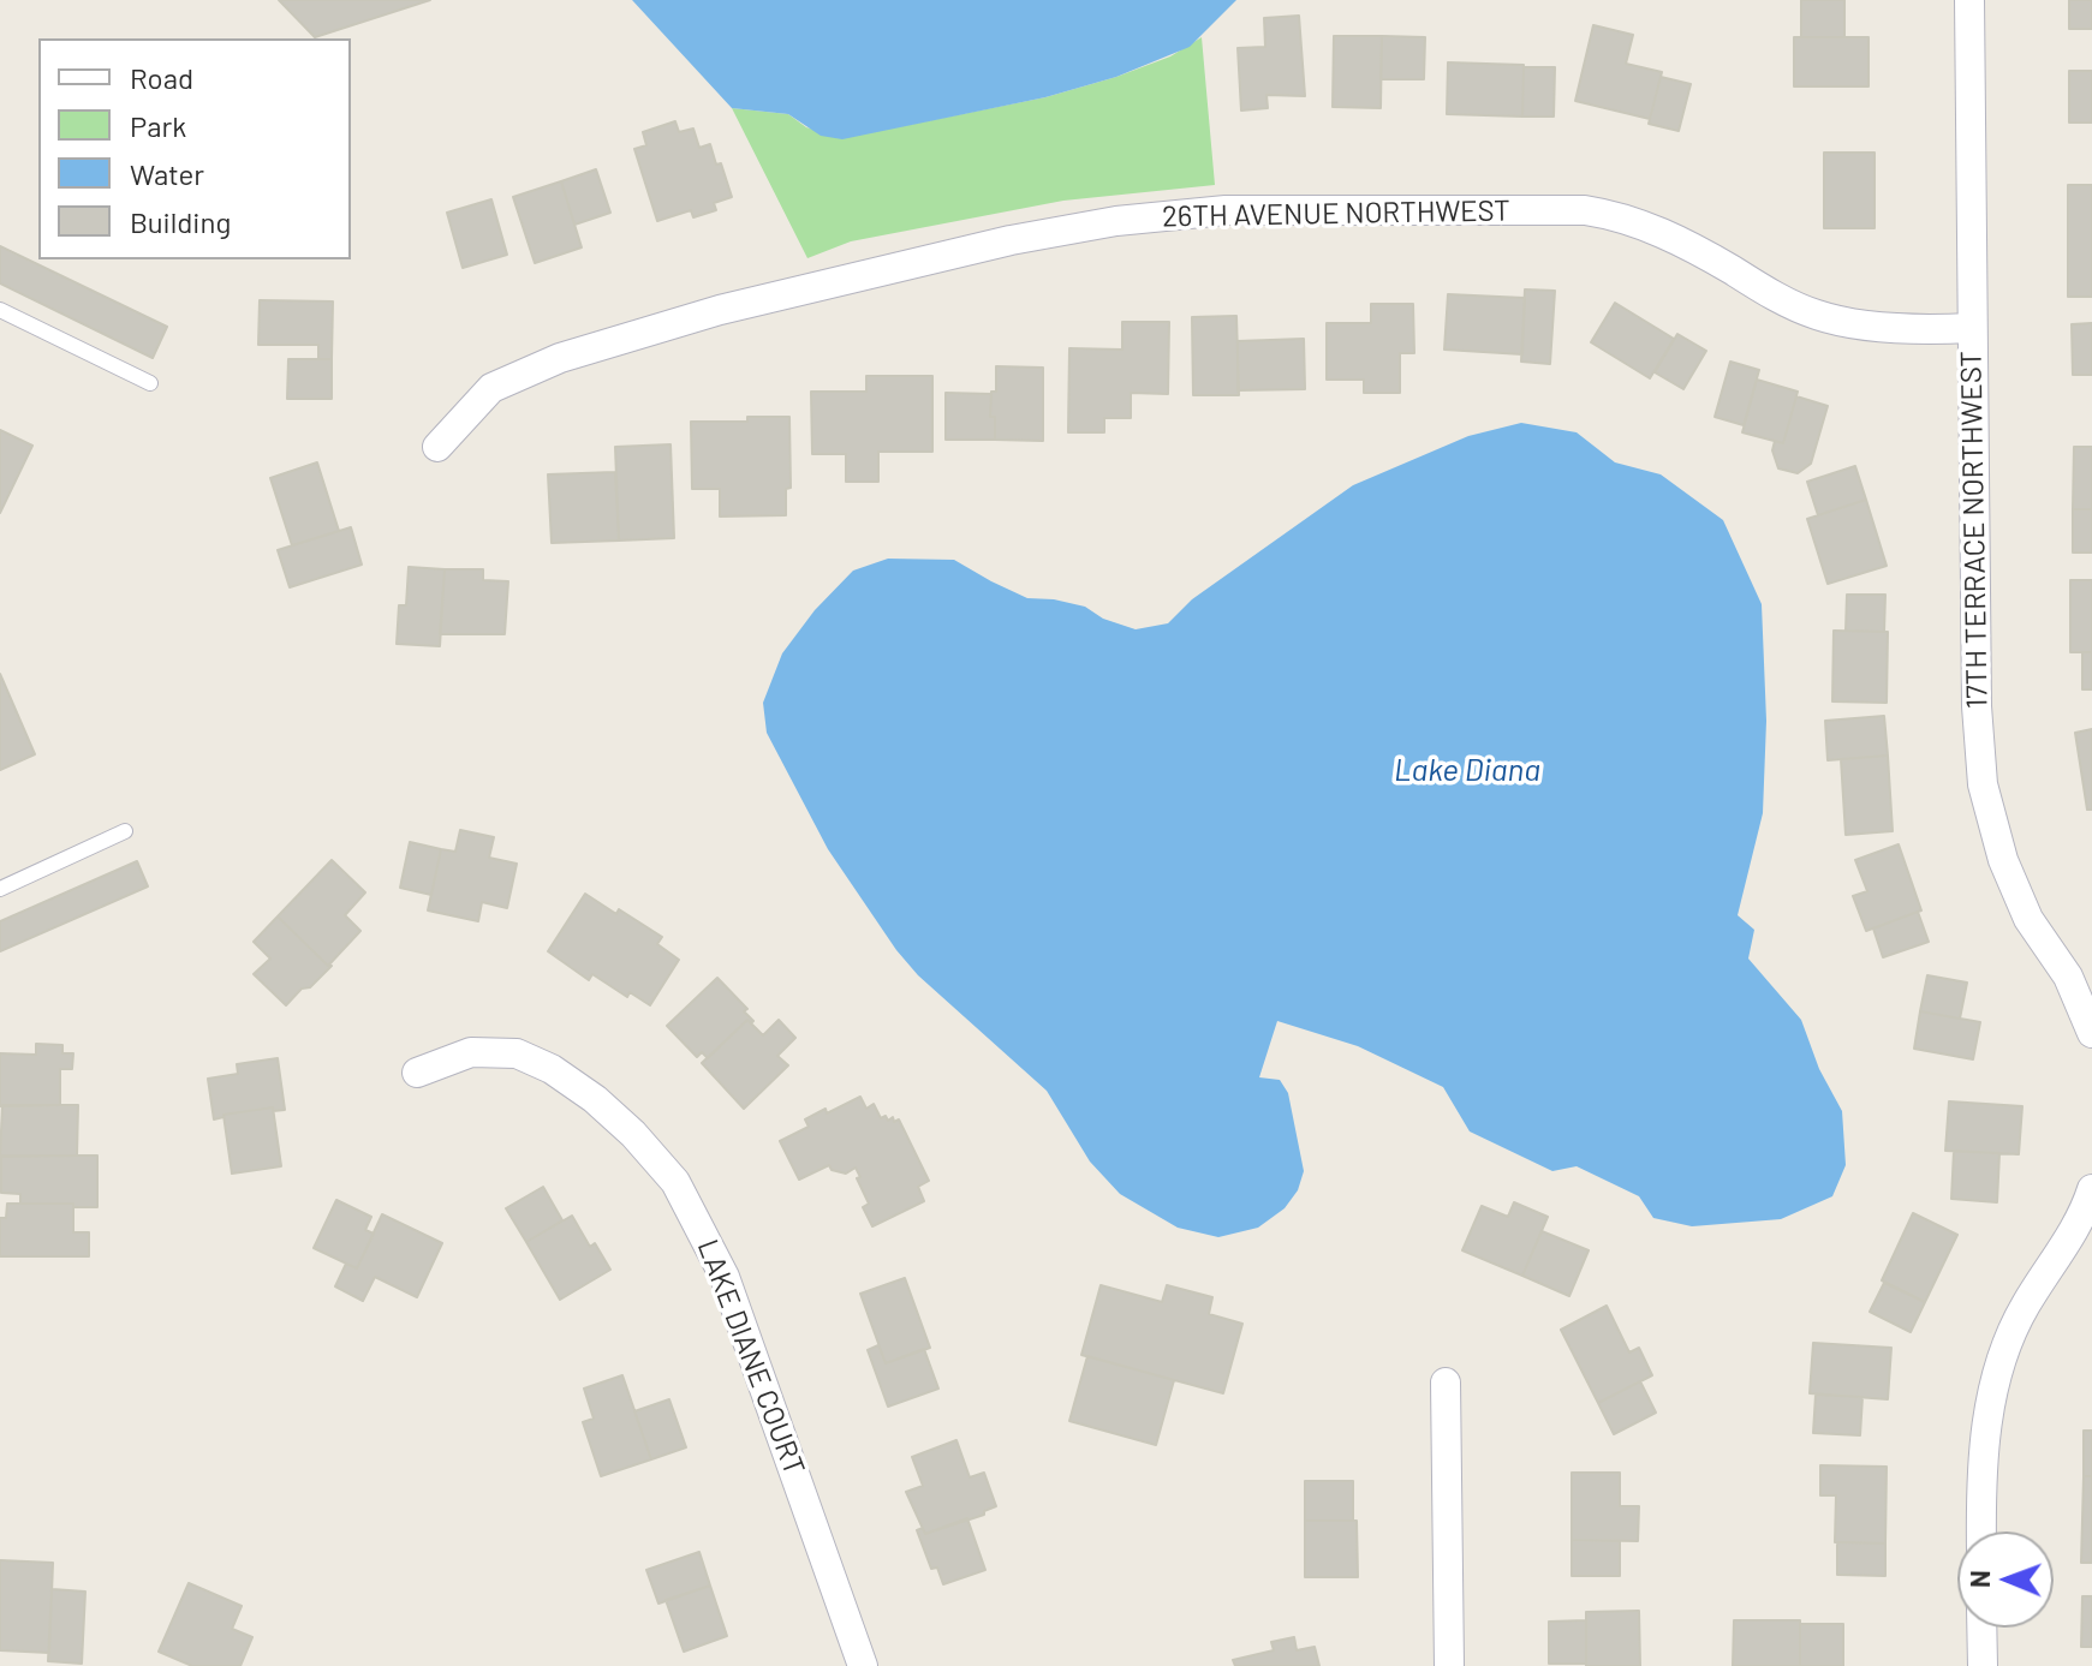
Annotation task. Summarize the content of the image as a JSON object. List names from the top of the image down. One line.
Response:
{"streets":{"street":["26TH AVENUE NORTHWEST","17TH TERRACE NORTHWEST","LAKE DIANE COURT"]},"crossings":[["26TH AVENUE NORTHWEST","17TH TERRACE NORTHWEST"]],"water":["Lake Diana"],"legend":["Road","Park","Water","Building"],"north":"left"}
